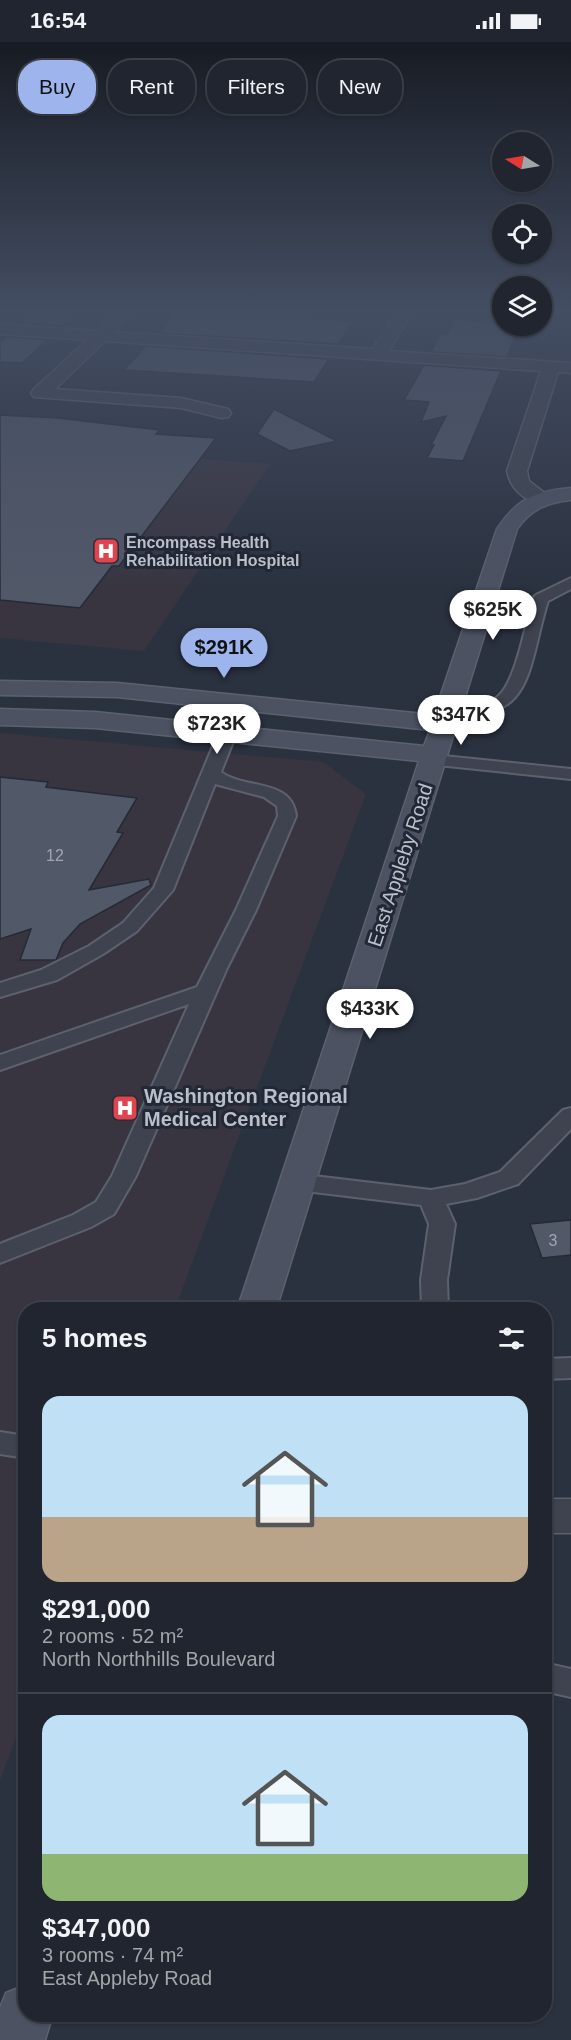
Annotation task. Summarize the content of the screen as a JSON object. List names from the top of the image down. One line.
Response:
{"streets":{"street":["East Appleby Road"]},"places":{"hospital":["Encompass Health Rehabilitation Hospital","Washington Regional Medical Center"]},"house_numbers":["12","3"],"north":"left","page":{"status":"16:54","chip":["Buy","Rent","Filters","New"],"price":["$625K","$291K","$347K","$723K","$433K"],"heading":"5 homes","list":[{"name":"$291,000","note":"2 rooms · 52 m² · North Northhills Boulevard"},{"name":"$347,000","note":"3 rooms · 74 m² · East Appleby Road"}]}}
